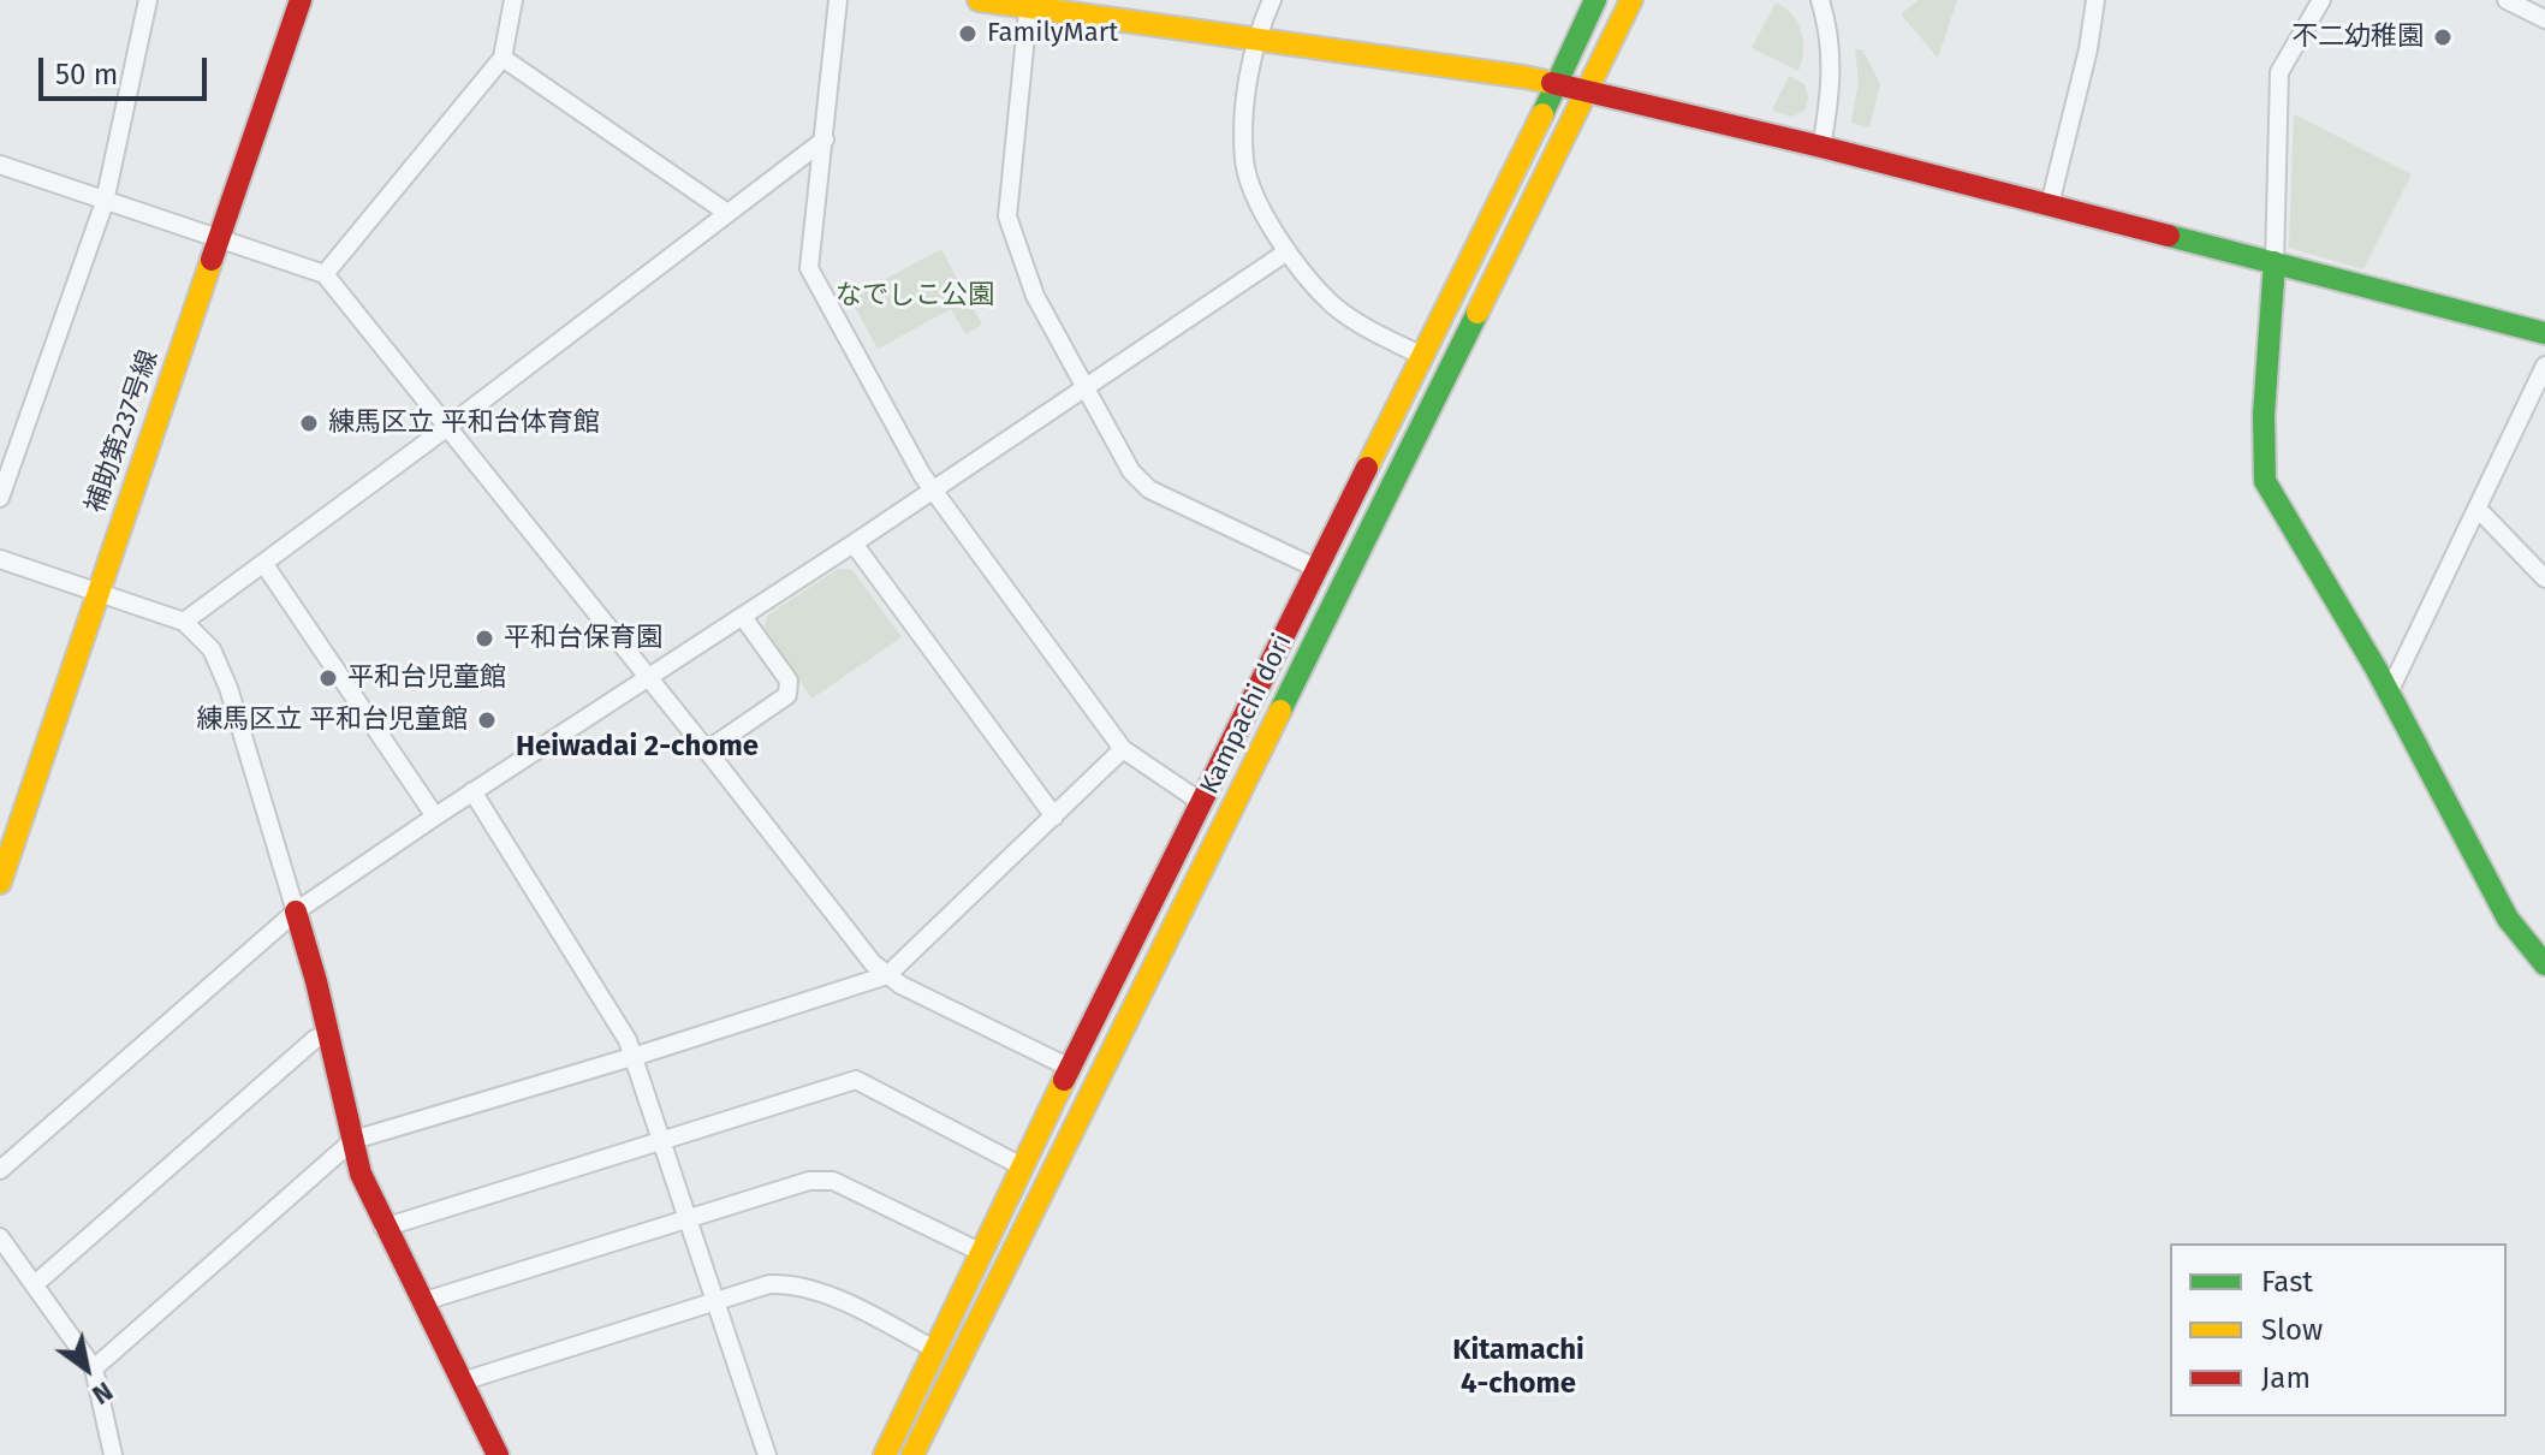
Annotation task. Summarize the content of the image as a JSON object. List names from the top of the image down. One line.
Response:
{"streets":{"street":["補助第237号線","Kampachi dori"]},"districts":["Heiwadai 2-chome","Kitamachi 4-chome"],"parks":["なでしこ公園"],"places":["FamilyMart","不二幼稚園","練馬区立 平和台体育館","平和台保育園","平和台児童館","練馬区立 平和台児童館"],"legend":["Fast","Slow","Jam"],"scale_bar":"50 m","north":"bottom right"}
